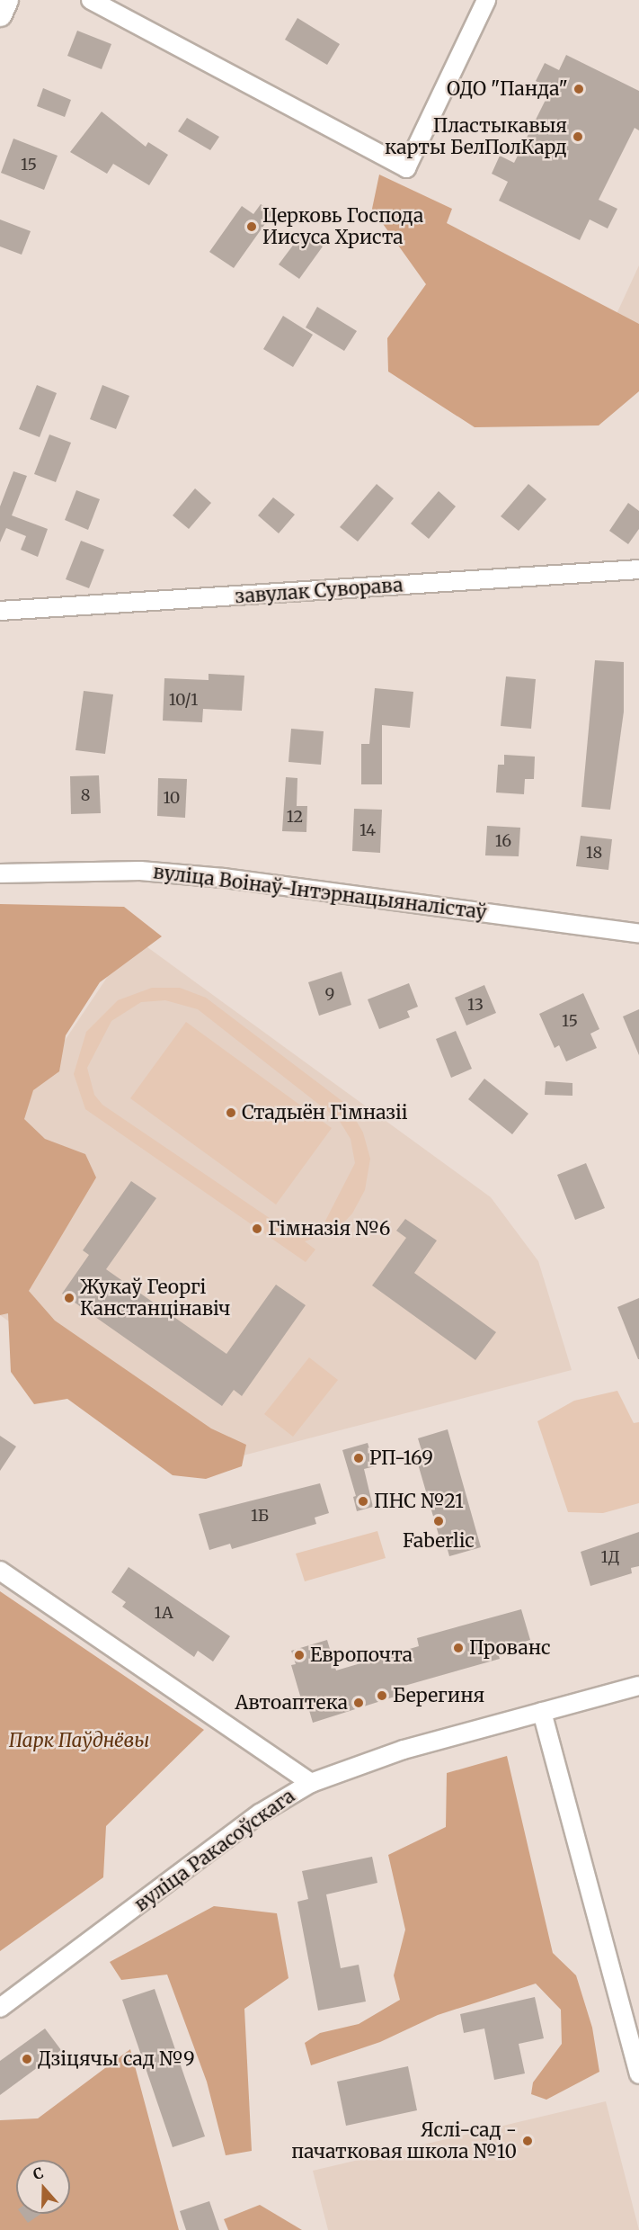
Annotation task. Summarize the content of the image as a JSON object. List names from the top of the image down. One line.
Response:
{"streets":{"street":["завулак Суворава","вуліца Воінаў-Інтэрнацыяналістаў","вуліца Ракасоўскага"]},"parks":["Парк Паўднёвы"],"places":["ОДО \"Панда\"","Пластыкавыя карты БелПолКард","Церковь Господа Иисуса Христа","Стадыён Гімназіі","Гімназія №6","Жукаў Георгі Канстанцінавіч","РП-169","ПНС №21","Faberlic","Прованс","Европочта","Берегиня","Автоаптека","Дзіцячы сад №9","Яслі-сад - пачатковая школа №10"],"house_numbers":["15","10/1","8","10","12","14","16","18","9","13","15","1Б","1Д","1А"],"north":"top"}
